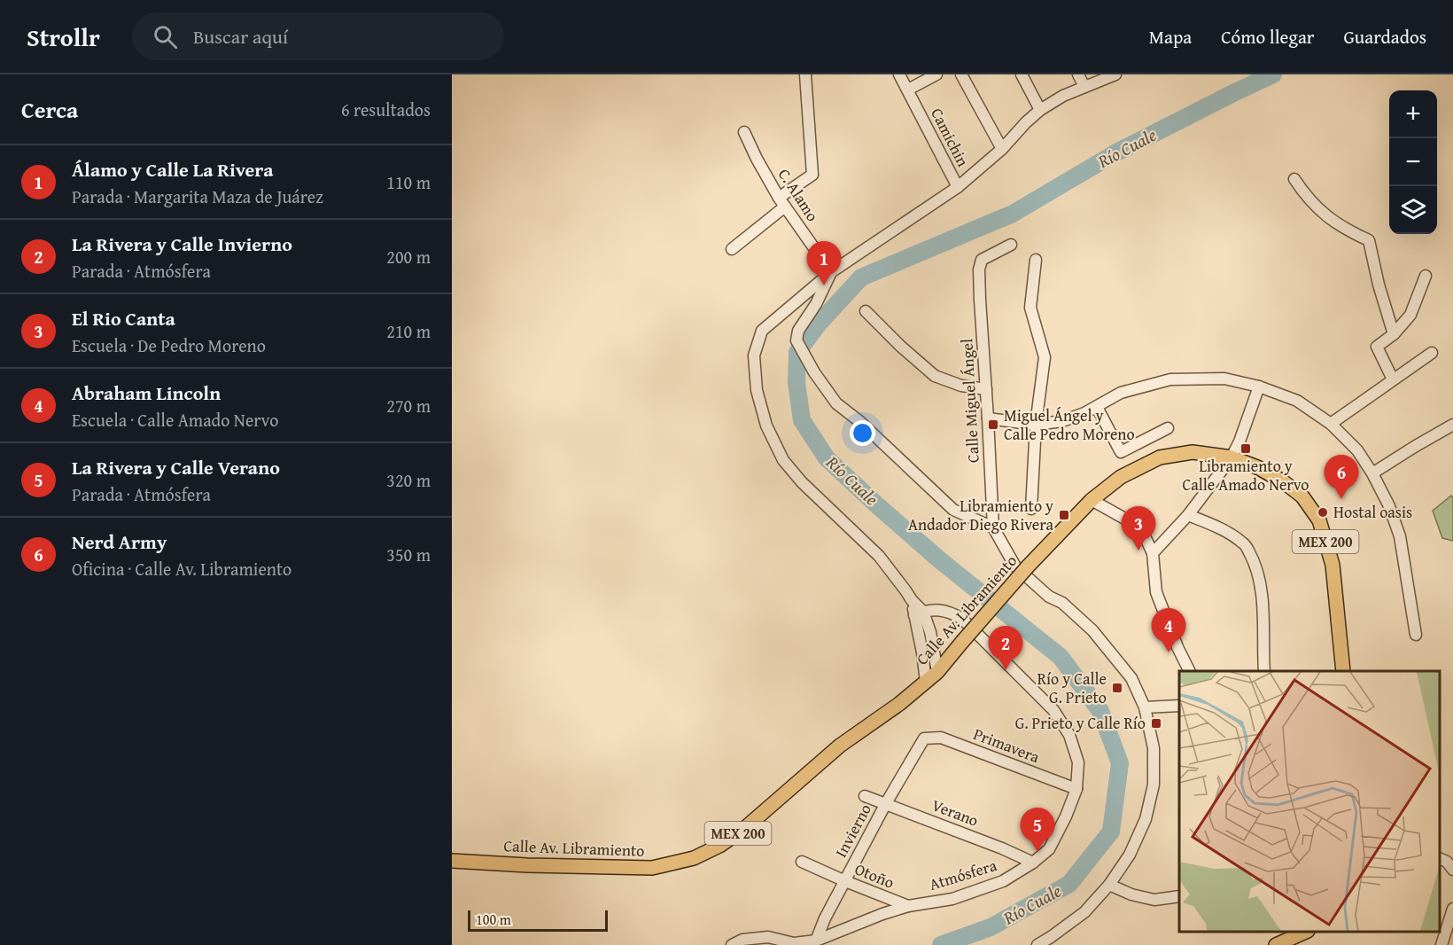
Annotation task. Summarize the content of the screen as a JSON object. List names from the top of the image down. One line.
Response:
{"streets":{"main road":["MEX 200","Calle Av. Libramiento"],"street":["Camichin","C. Alamo","Calle Miguel Ángel","Primavera","Verano","Invierno","Atmósfera","Otoño"]},"crossings":[["Calle Miguel Ángel","Calle Av. Libramiento"],["Primavera","Invierno"],["Primavera","Atmósfera"],["Verano","Invierno"],["Verano","Atmósfera"],["Invierno","Atmósfera"],["Invierno","Otoño"],["Atmósfera","Otoño"]],"water":["Río Cuale"],"places":{"transit":["Miguel Ángel y Calle Pedro Moreno","Libramiento y Calle Amado Nervo","Libramiento y Andador Diego Rivera","Río y Calle G. Prieto","G. Prieto y Calle Río"],"other":["Hostal oasis"]},"scale_bar":"100 m","page":{"header":"Strollr","search":"Buscar aquí","nav":["Mapa","Cómo llegar","Guardados"],"heading":["Cerca","6 resultados"],"map_buttons":["+","−"],"list":[{"mark":"1","name":"Álamo y Calle La Rivera","note":"Parada · Margarita Maza de Juárez","value":"110 m"},{"mark":"2","name":"La Rivera y Calle Invierno","note":"Parada · Atmósfera","value":"200 m"},{"mark":"3","name":"El Rio Canta","note":"Escuela · De Pedro Moreno","value":"210 m"},{"mark":"4","name":"Abraham Lincoln","note":"Escuela · Calle Amado Nervo","value":"270 m"},{"mark":"5","name":"La Rivera y Calle Verano","note":"Parada · Atmósfera","value":"320 m"},{"mark":"6","name":"Nerd Army","note":"Oficina · Calle Av. Libramiento","value":"350 m"}],"pins":["1","6","3","4","2","5"],"scale":"100 m"}}
